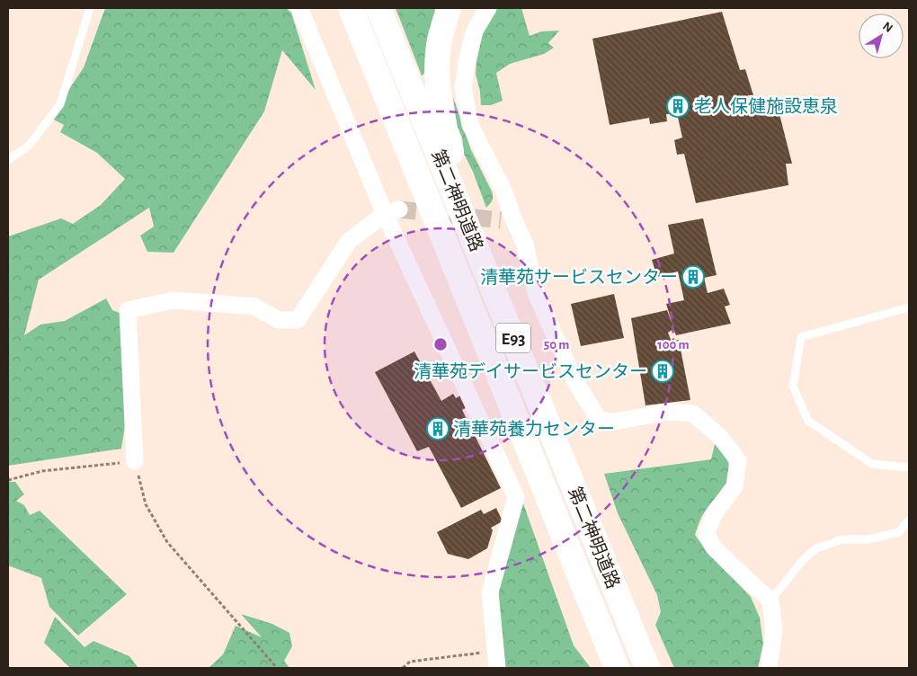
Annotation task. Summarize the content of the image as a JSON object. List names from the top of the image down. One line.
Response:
{"streets":{"highway":["第二神明道路","E93"]},"places":{"building":["老人保健施設恵泉","清華苑サービスセンター","清華苑デイサービスセンター","清華苑養力センター"]},"north":"top right","rings":["50 m","100 m"]}
